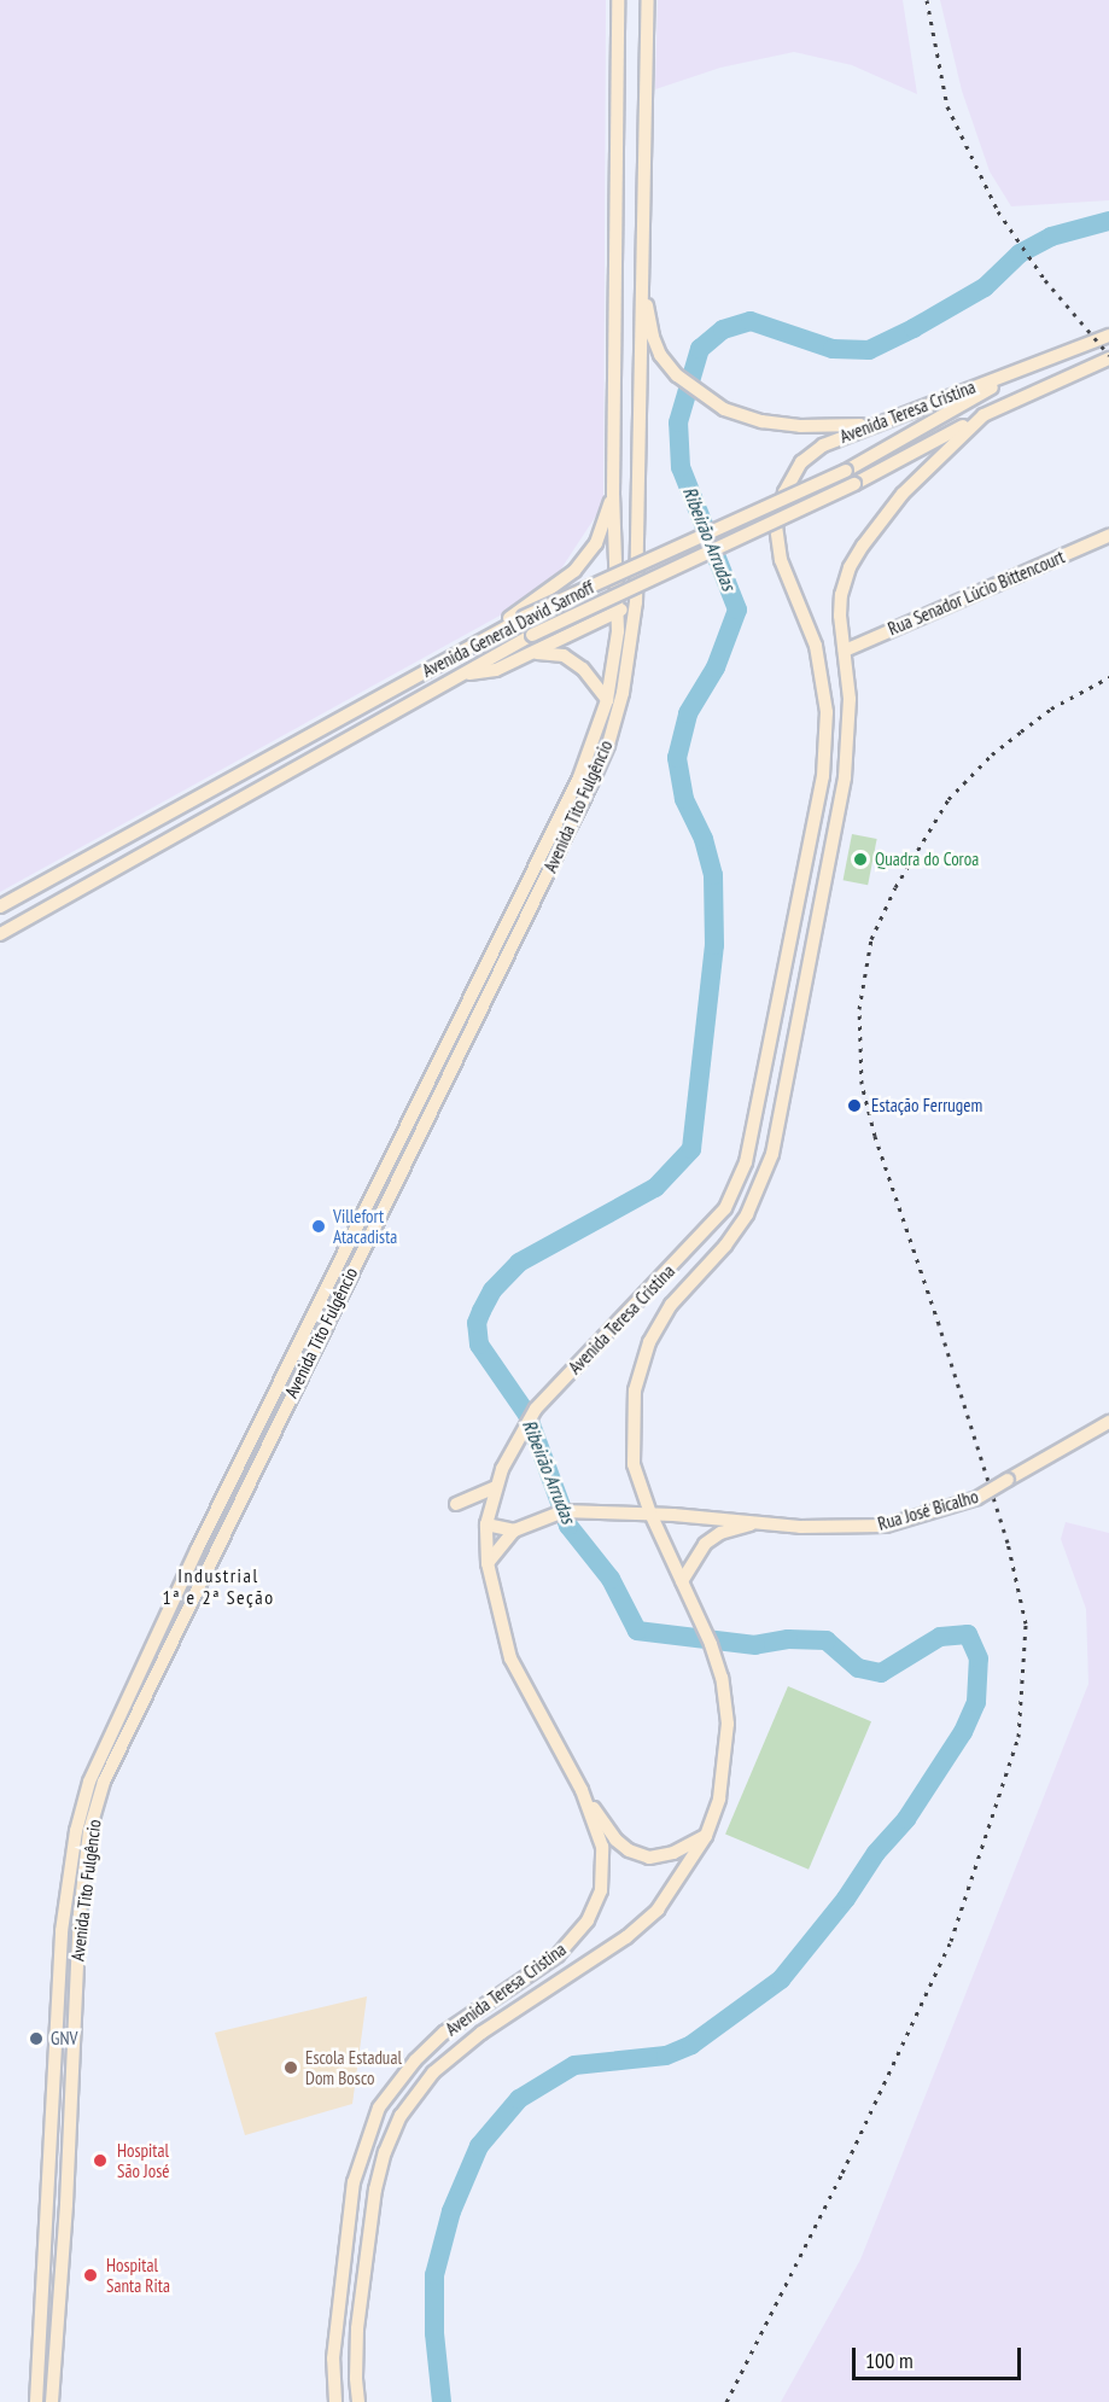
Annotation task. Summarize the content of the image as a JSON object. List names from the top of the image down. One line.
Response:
{"streets":{"main road":["Avenida Teresa Cristina","Rua Senador Lúcio Bittencourt","Avenida General David Sarnoff","Avenida Tito Fulgêncio","Rua José Bicalho"]},"crossings":[["Avenida Teresa Cristina","Rua Senador Lúcio Bittencourt"],["Avenida Teresa Cristina","Avenida General David Sarnoff"],["Avenida Teresa Cristina","Rua José Bicalho"]],"districts":["Industrial 1ª e 2ª Seção"],"water":["Ribeirão Arrudas"],"places":["Quadra do Coroa","Estação Ferrugem","Villefort Atacadista","GNV","Escola Estadual Dom Bosco","Hospital São José","Hospital Santa Rita"],"scale_bar":"100 m"}
